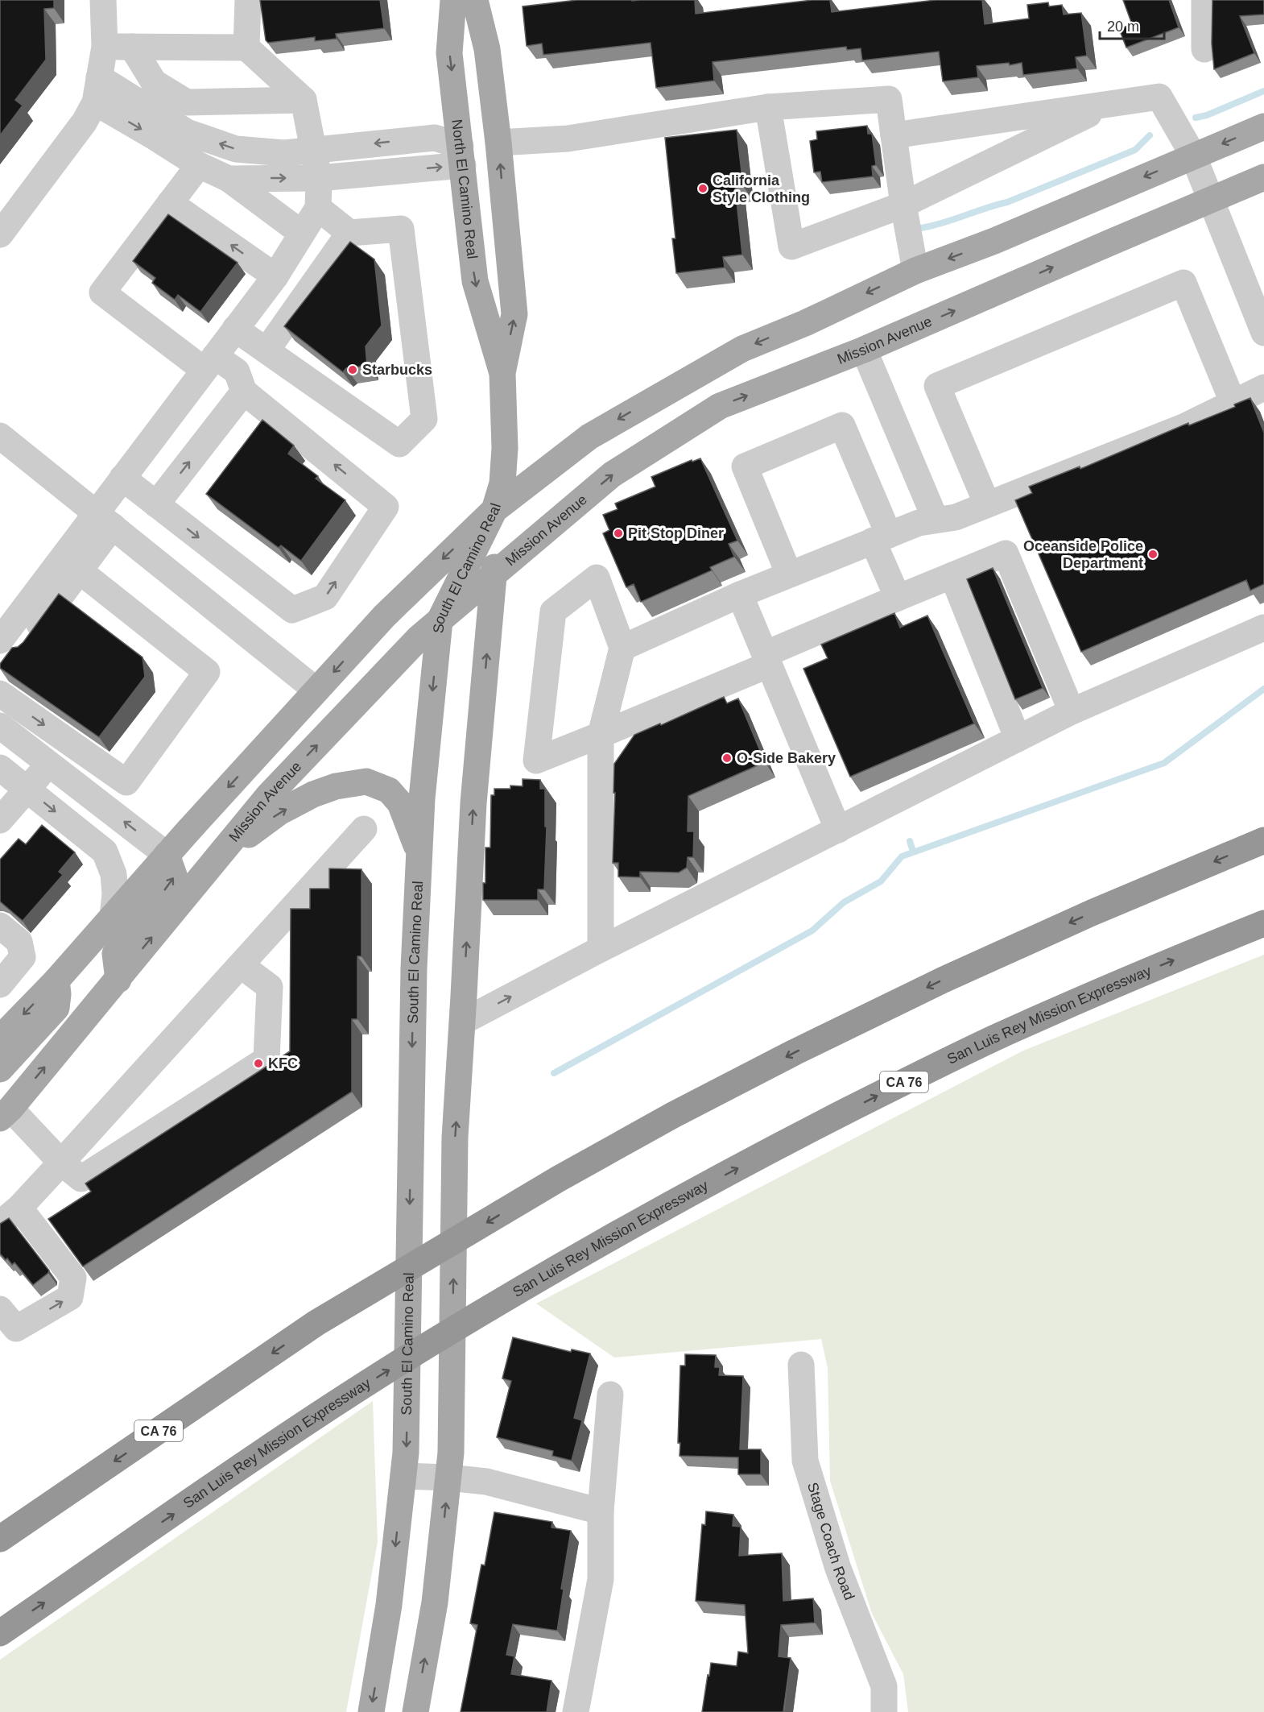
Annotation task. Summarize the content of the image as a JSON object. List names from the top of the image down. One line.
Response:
{"streets":{"highway":["San Luis Rey Mission Expressway","CA 76"],"main road":["North El Camino Real","Mission Avenue","South El Camino Real"],"street":["Stage Coach Road"]},"crossings":[["North El Camino Real","South El Camino Real"],["Mission Avenue","South El Camino Real"]],"places":["California Style Clothing","Starbucks","Pit Stop Diner","Oceanside Police Department","O-Side Bakery","KFC"],"scale_bar":"20 m"}
